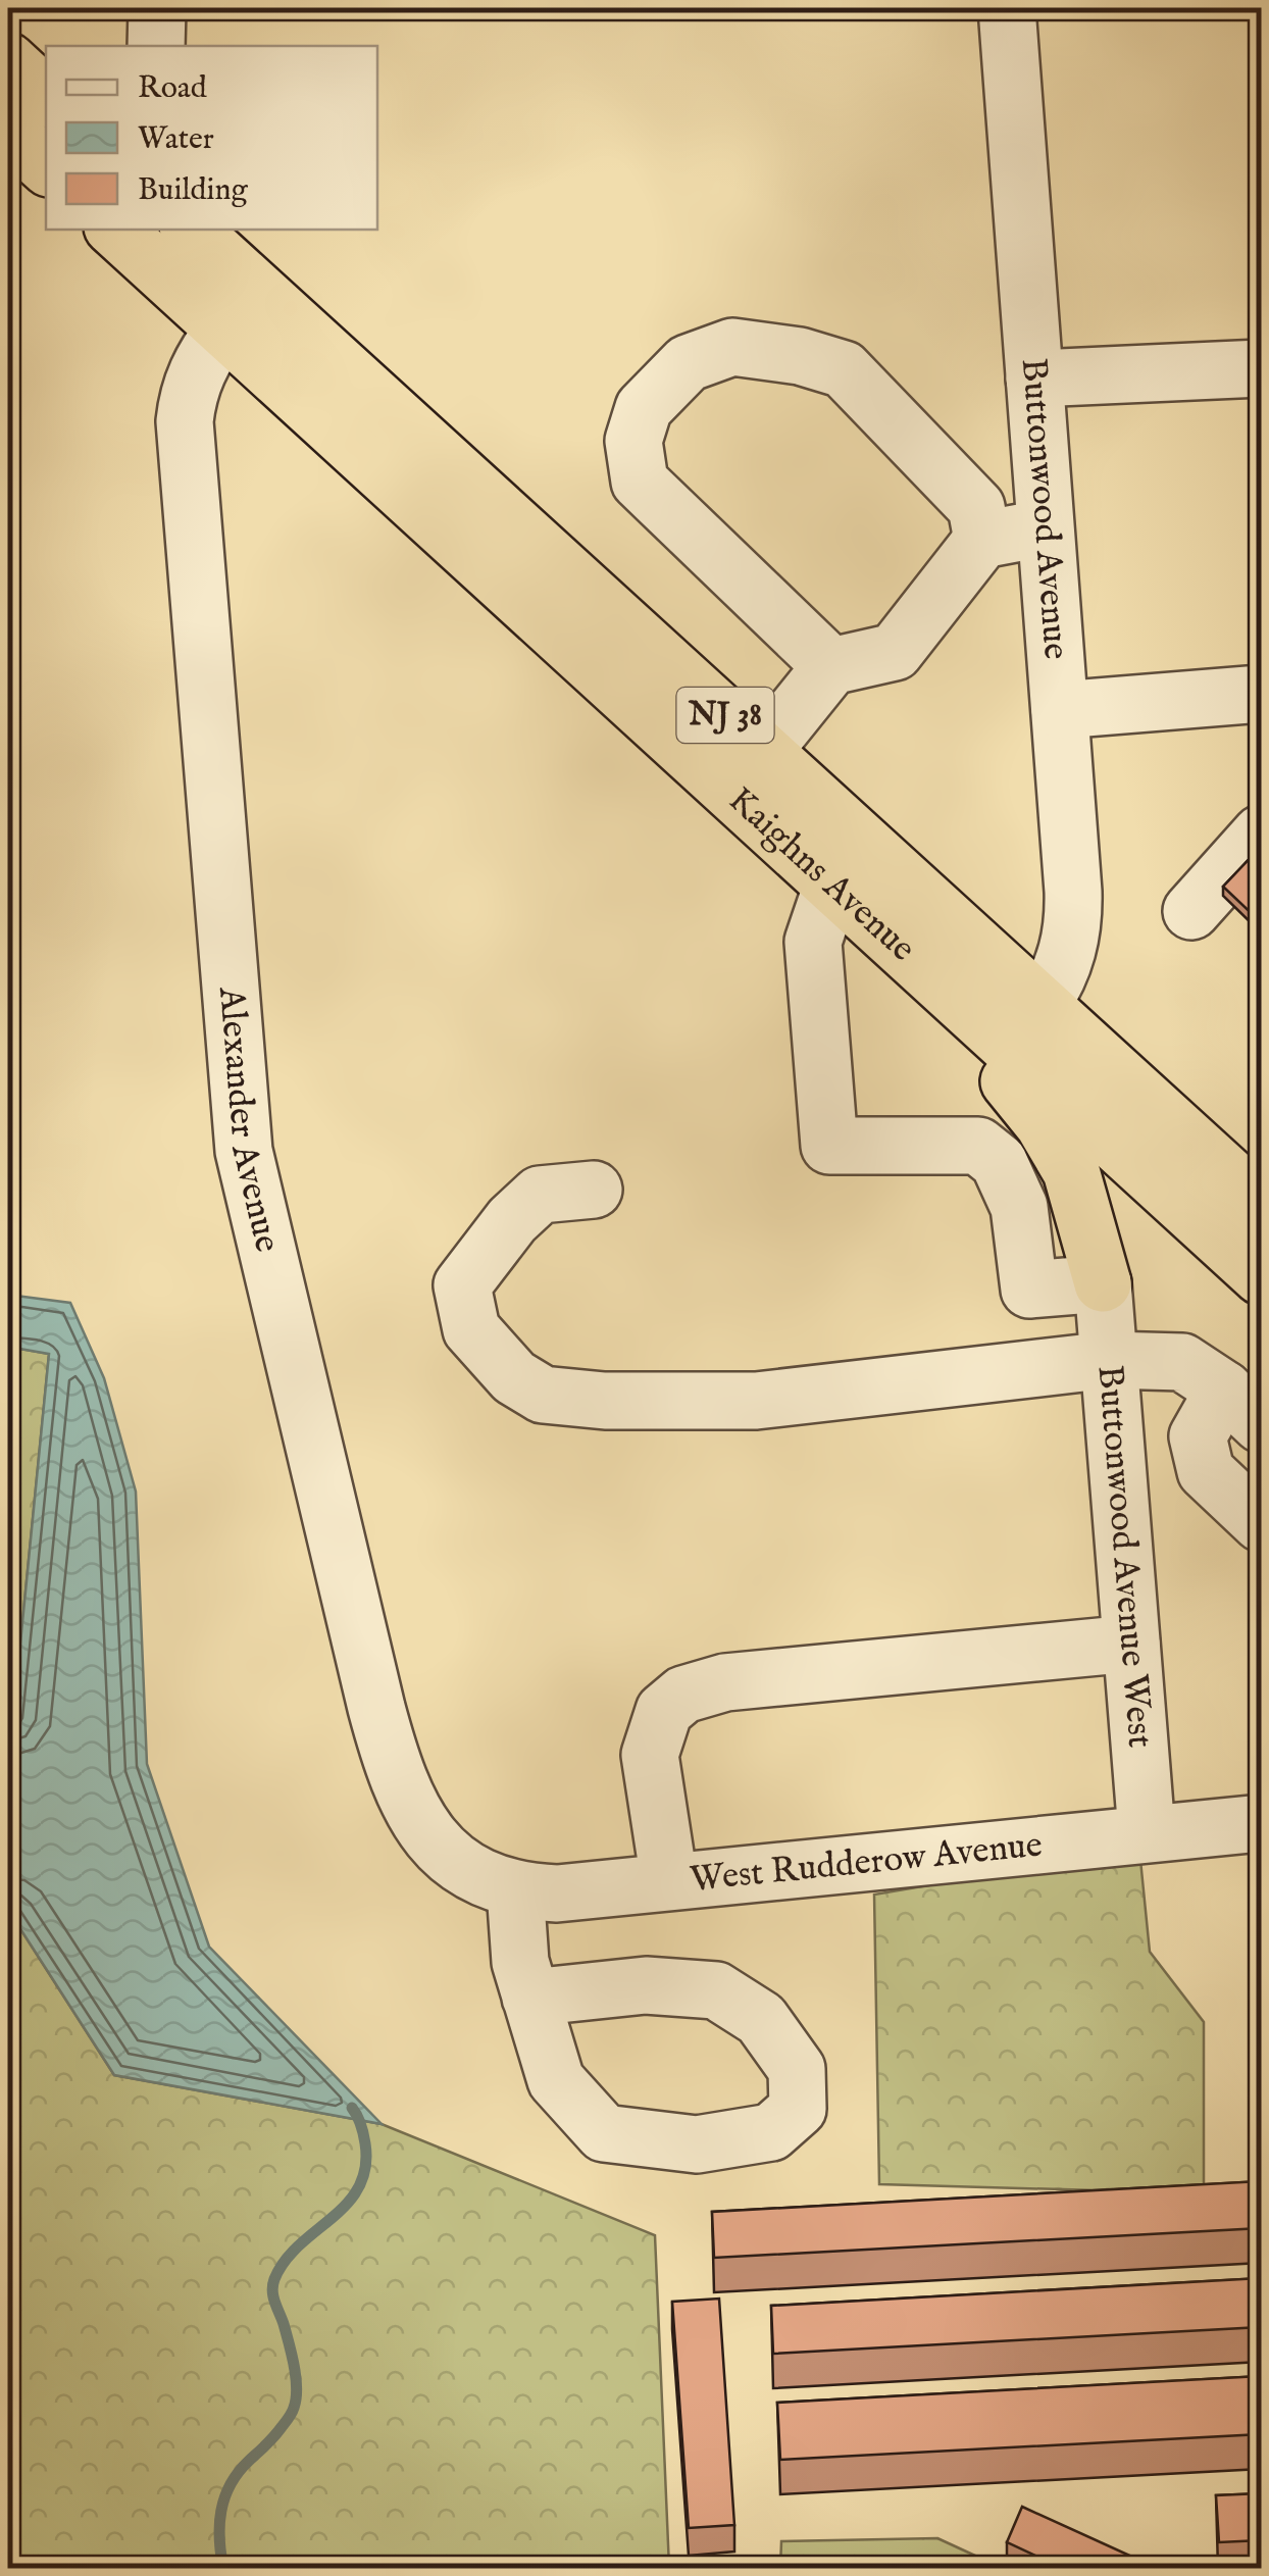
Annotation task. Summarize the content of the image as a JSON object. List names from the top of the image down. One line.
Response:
{"streets":{"highway":["NJ 38","Kaighns Avenue"],"street":["Buttonwood Avenue","Alexander Avenue","Buttonwood Avenue West","West Rudderow Avenue"]},"crossings":[["Buttonwood Avenue","Kaighns Avenue"],["Kaighns Avenue","Alexander Avenue"],["Alexander Avenue","West Rudderow Avenue"],["Buttonwood Avenue West","West Rudderow Avenue"]],"legend":["Road","Water","Building"]}
